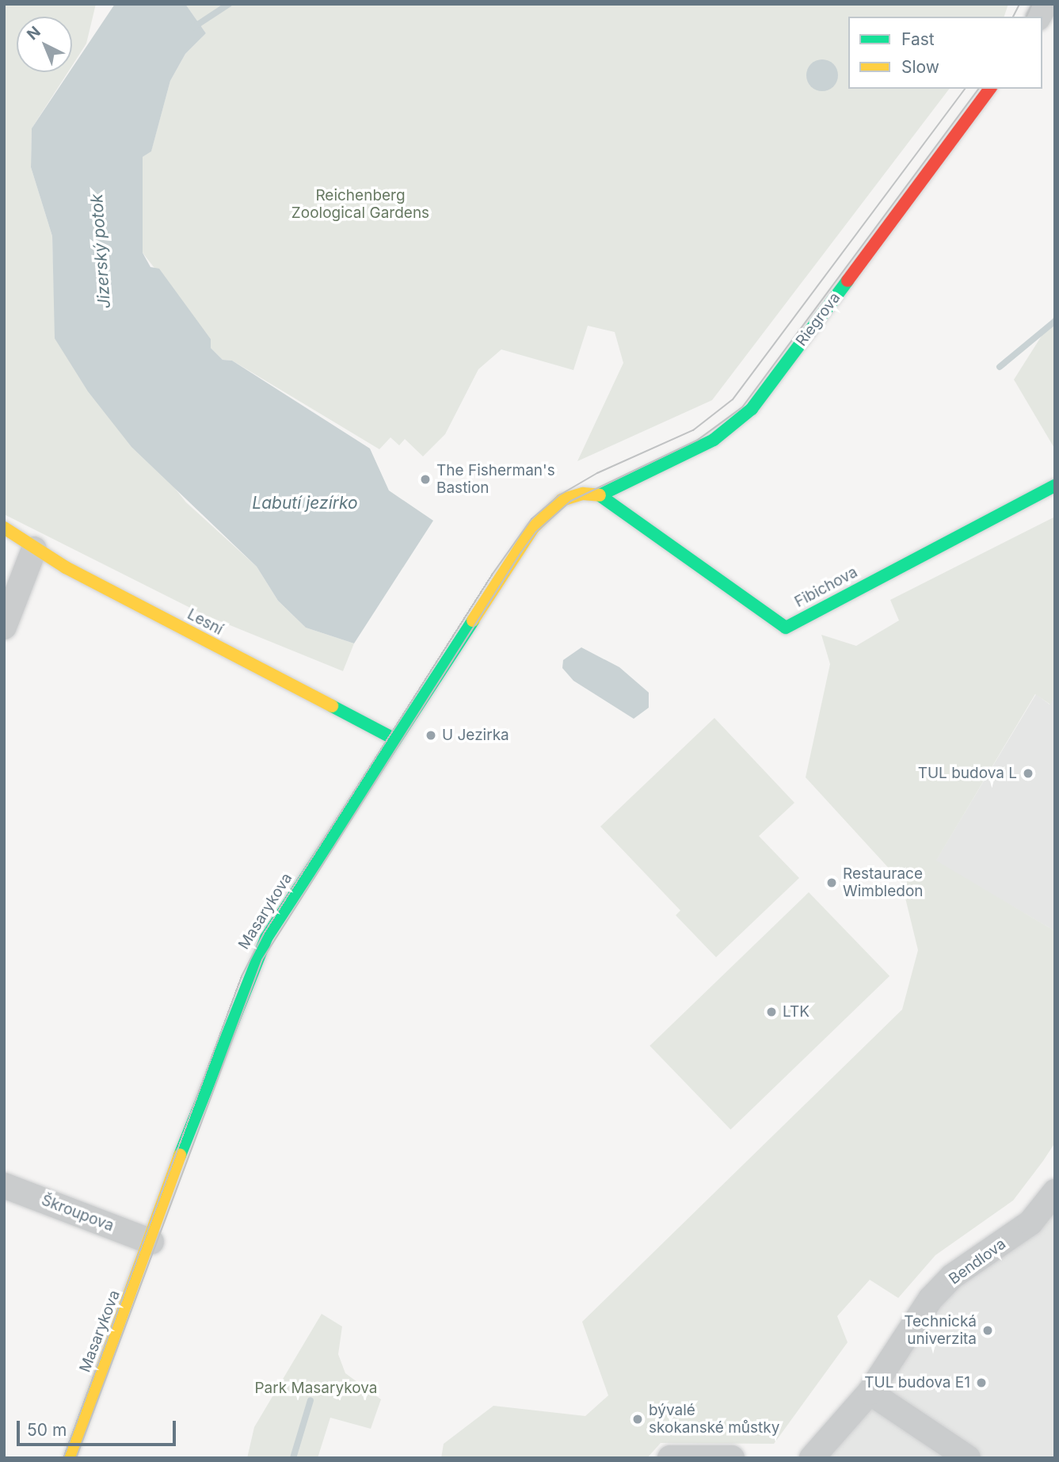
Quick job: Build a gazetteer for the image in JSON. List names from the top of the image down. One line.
{"streets":{"street":["Riegrova","Fibichova","Lesní","Masarykova","Škroupova","Bendlova"]},"crossings":[["Riegrova","Fibichova"],["Riegrova","Masarykova"],["Fibichova","Masarykova"],["Lesní","Masarykova"],["Masarykova","Škroupova"]],"water":["Jizerský potok","Labutí jezírko"],"parks":["Reichenberg Zoological Gardens","Park Masarykova"],"places":["The Fisherman's Bastion","U Jezirka","TUL budova L","Restaurace Wimbledon","LTK","Technická univerzita","TUL budova E1","bývalé skokanské můstky"],"legend":["Fast","Slow"],"scale_bar":"50 m","north":"top left"}
